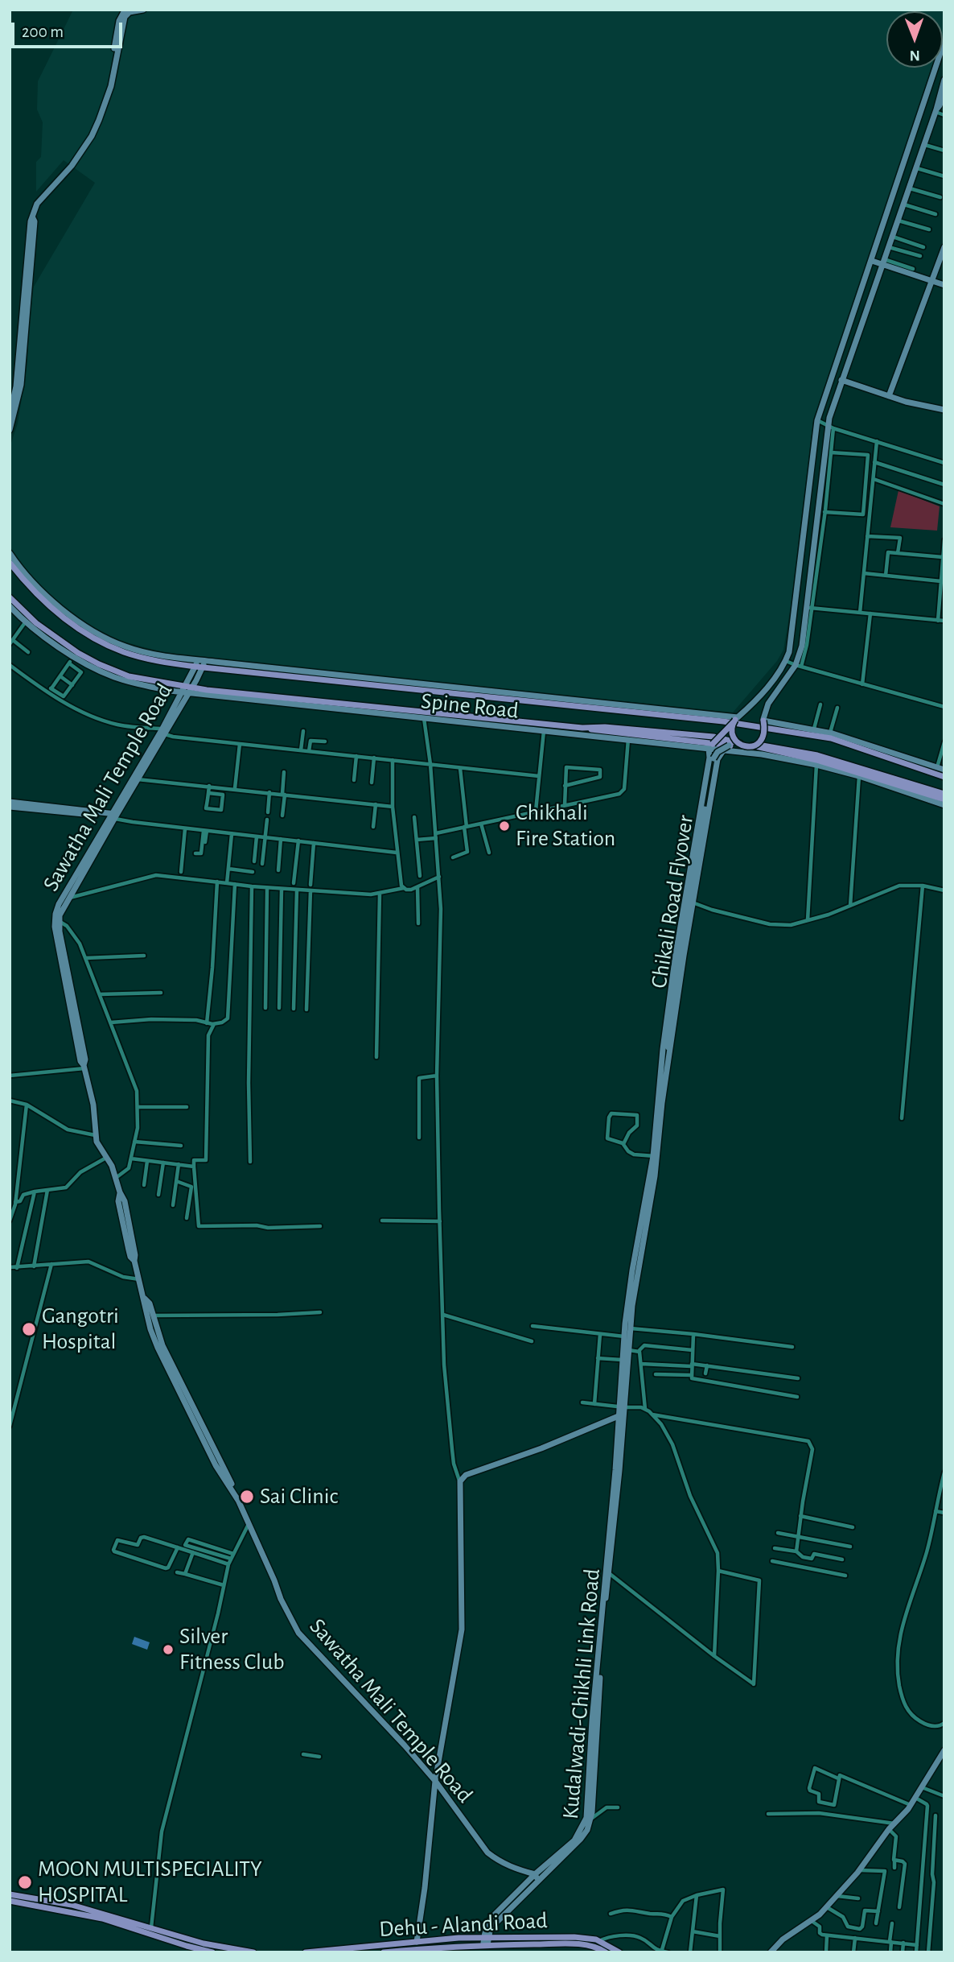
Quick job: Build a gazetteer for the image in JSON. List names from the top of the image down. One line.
{"streets":{"main road":["Spine Road","Dehu - Alandi Road"],"street":["Sawatha Mali Temple Road","Chikali Road Flyover","Kudalwadi-Chikhli Link Road"]},"crossings":[["Spine Road","Sawatha Mali Temple Road"],["Spine Road","Chikali Road Flyover"],["Sawatha Mali Temple Road","Kudalwadi-Chikhli Link Road"],["Kudalwadi-Chikhli Link Road","Dehu - Alandi Road"]],"places":["Chikhali Fire Station","Gangotri Hospital","Sai Clinic","Silver Fitness Club","MOON MULTISPECIALITY HOSPITAL"],"scale_bar":"200 m","north":"bottom"}
